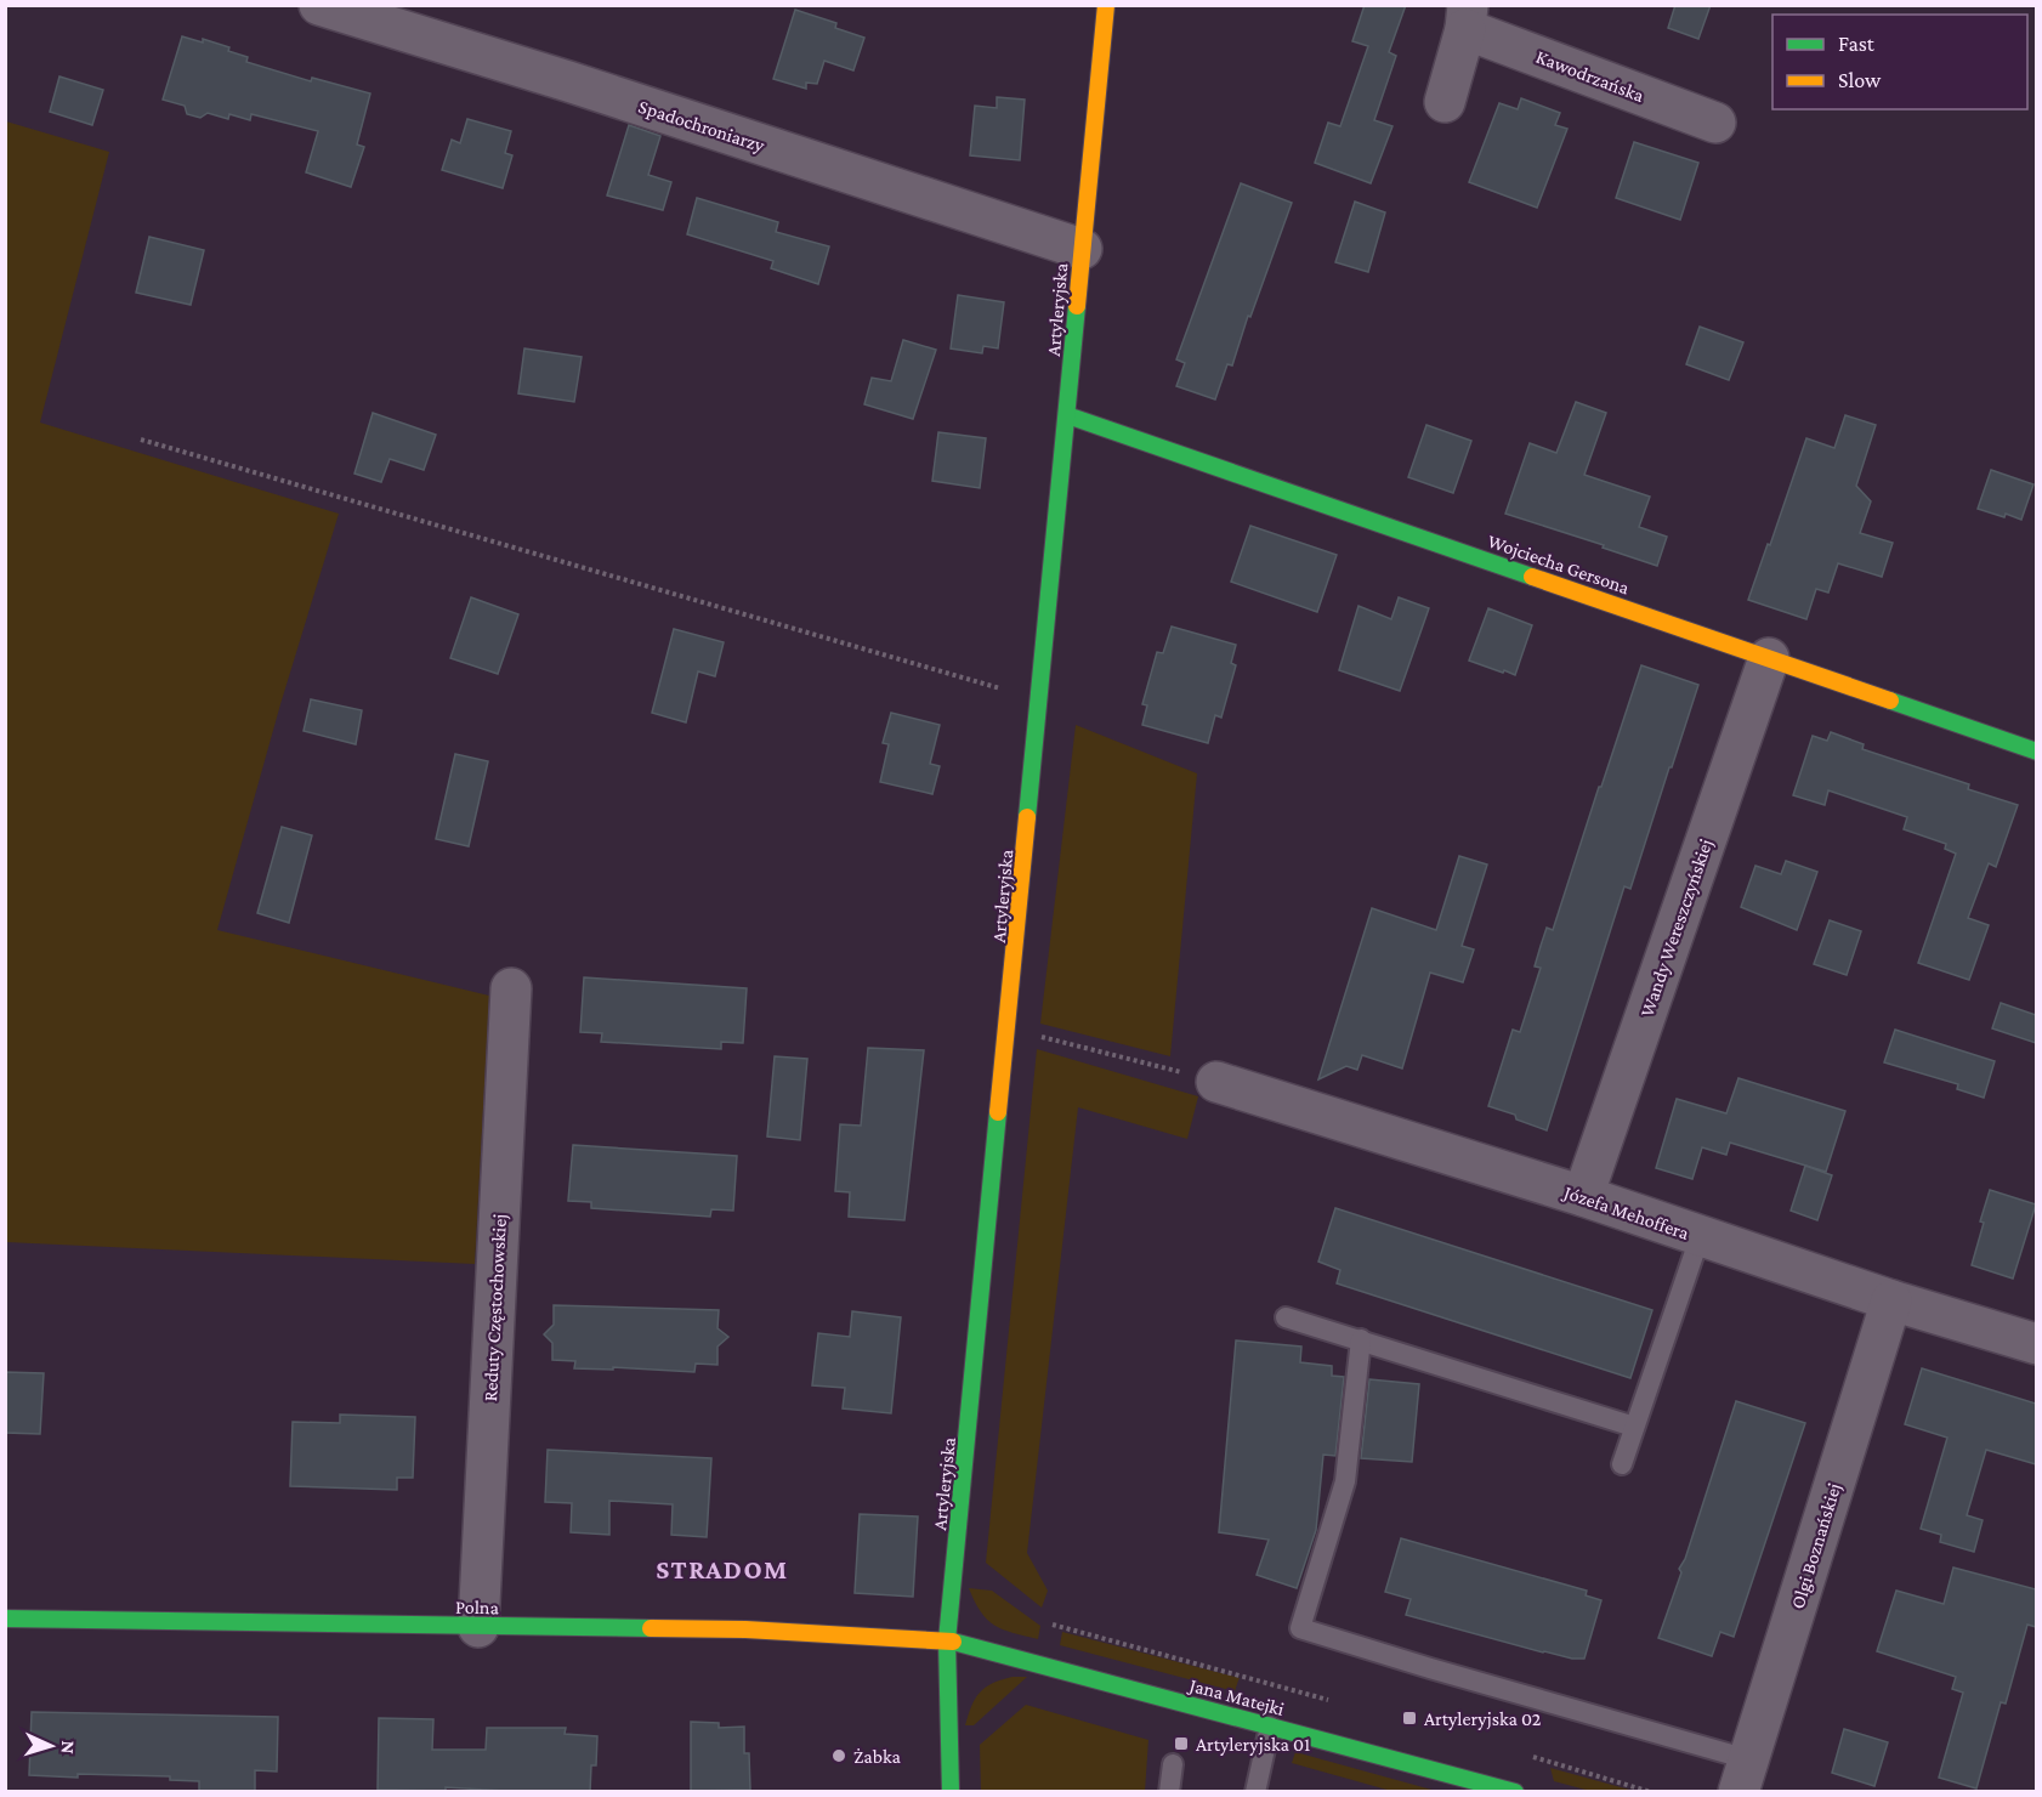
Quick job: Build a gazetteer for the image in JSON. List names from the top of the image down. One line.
{"streets":{"street":["Kawodrzańska","Spadochroniarzy","Artyleryjska","Wojciecha Gersona","Wandy Wereszczyńskiej","Józefa Mehoffera","Reduty Częstochowskiej","Olgi Boznańskiej","Polna","Jana Matejki"]},"crossings":[["Spadochroniarzy","Artyleryjska"],["Artyleryjska","Wojciecha Gersona"],["Artyleryjska","Polna"],["Artyleryjska","Jana Matejki"],["Wojciecha Gersona","Wandy Wereszczyńskiej"],["Wandy Wereszczyńskiej","Józefa Mehoffera"],["Józefa Mehoffera","Olgi Boznańskiej"],["Reduty Częstochowskiej","Polna"],["Polna","Jana Matejki"]],"districts":["STRADOM"],"places":{"transit":["Artyleryjska 02","Artyleryjska 01"],"other":["Żabka"]},"legend":["Fast","Slow"],"north":"right"}
